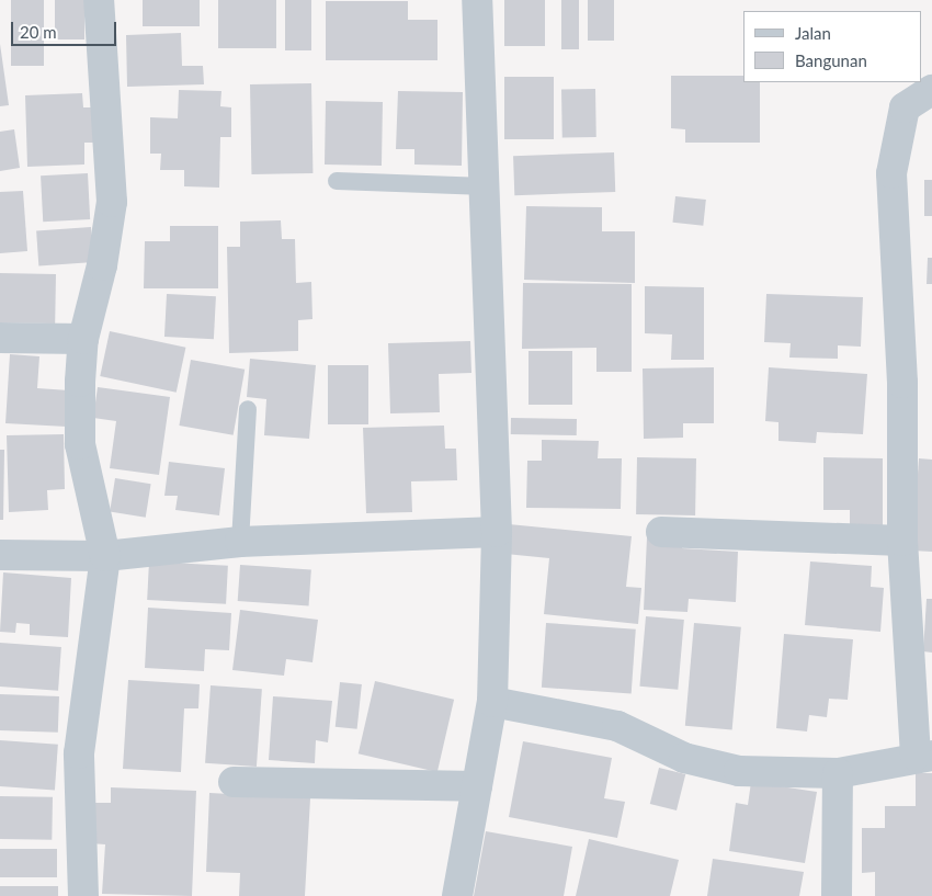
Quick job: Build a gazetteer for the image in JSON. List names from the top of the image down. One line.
{"legend":["Jalan","Bangunan"],"scale_bar":"20 m"}
